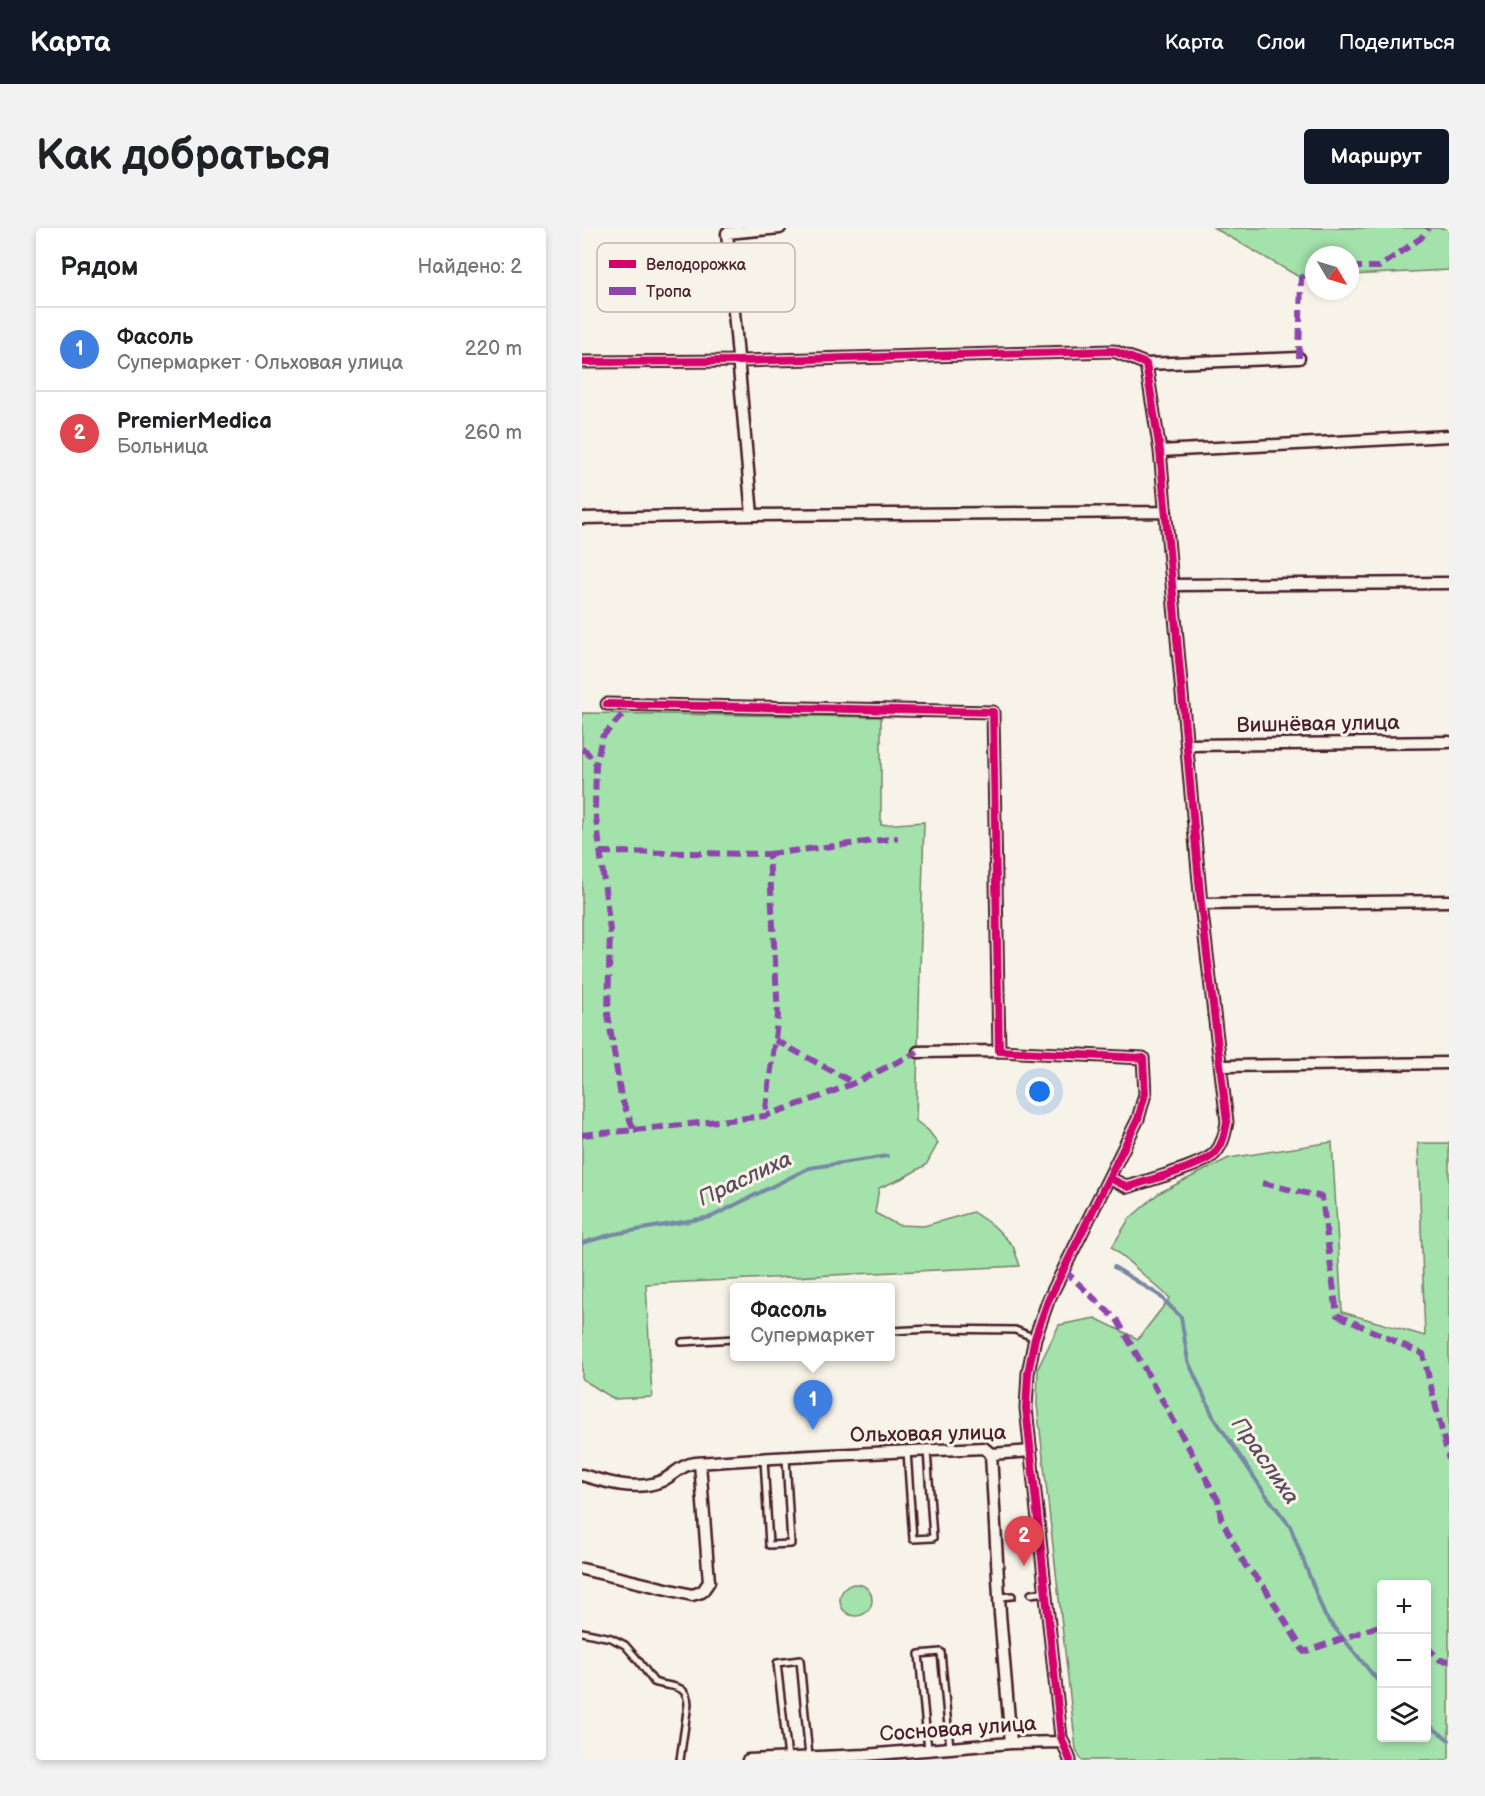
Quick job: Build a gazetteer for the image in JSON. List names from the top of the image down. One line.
{"streets":{"street":["Вишнёвая улица","Ольховая улица","Сосновая улица"]},"water":["Праслиха"],"legend":["Велодорожка","Тропа"],"north":"bottom right","page":{"header":"Карта","nav":["Карта","Слои","Поделиться"],"buttons":"Маршрут","title":"Как добраться","heading":["Рядом","Найдено: 2"],"list":[{"mark":"1","name":"Фасоль","note":"Супермаркет · Ольховая улица","value":"220 m"},{"mark":"2","name":"PremierMedica","note":"Больница","value":"260 m"}],"popup":["Фасоль","Супермаркет"],"pins":["1","2"],"map_buttons":["+","−"]}}
